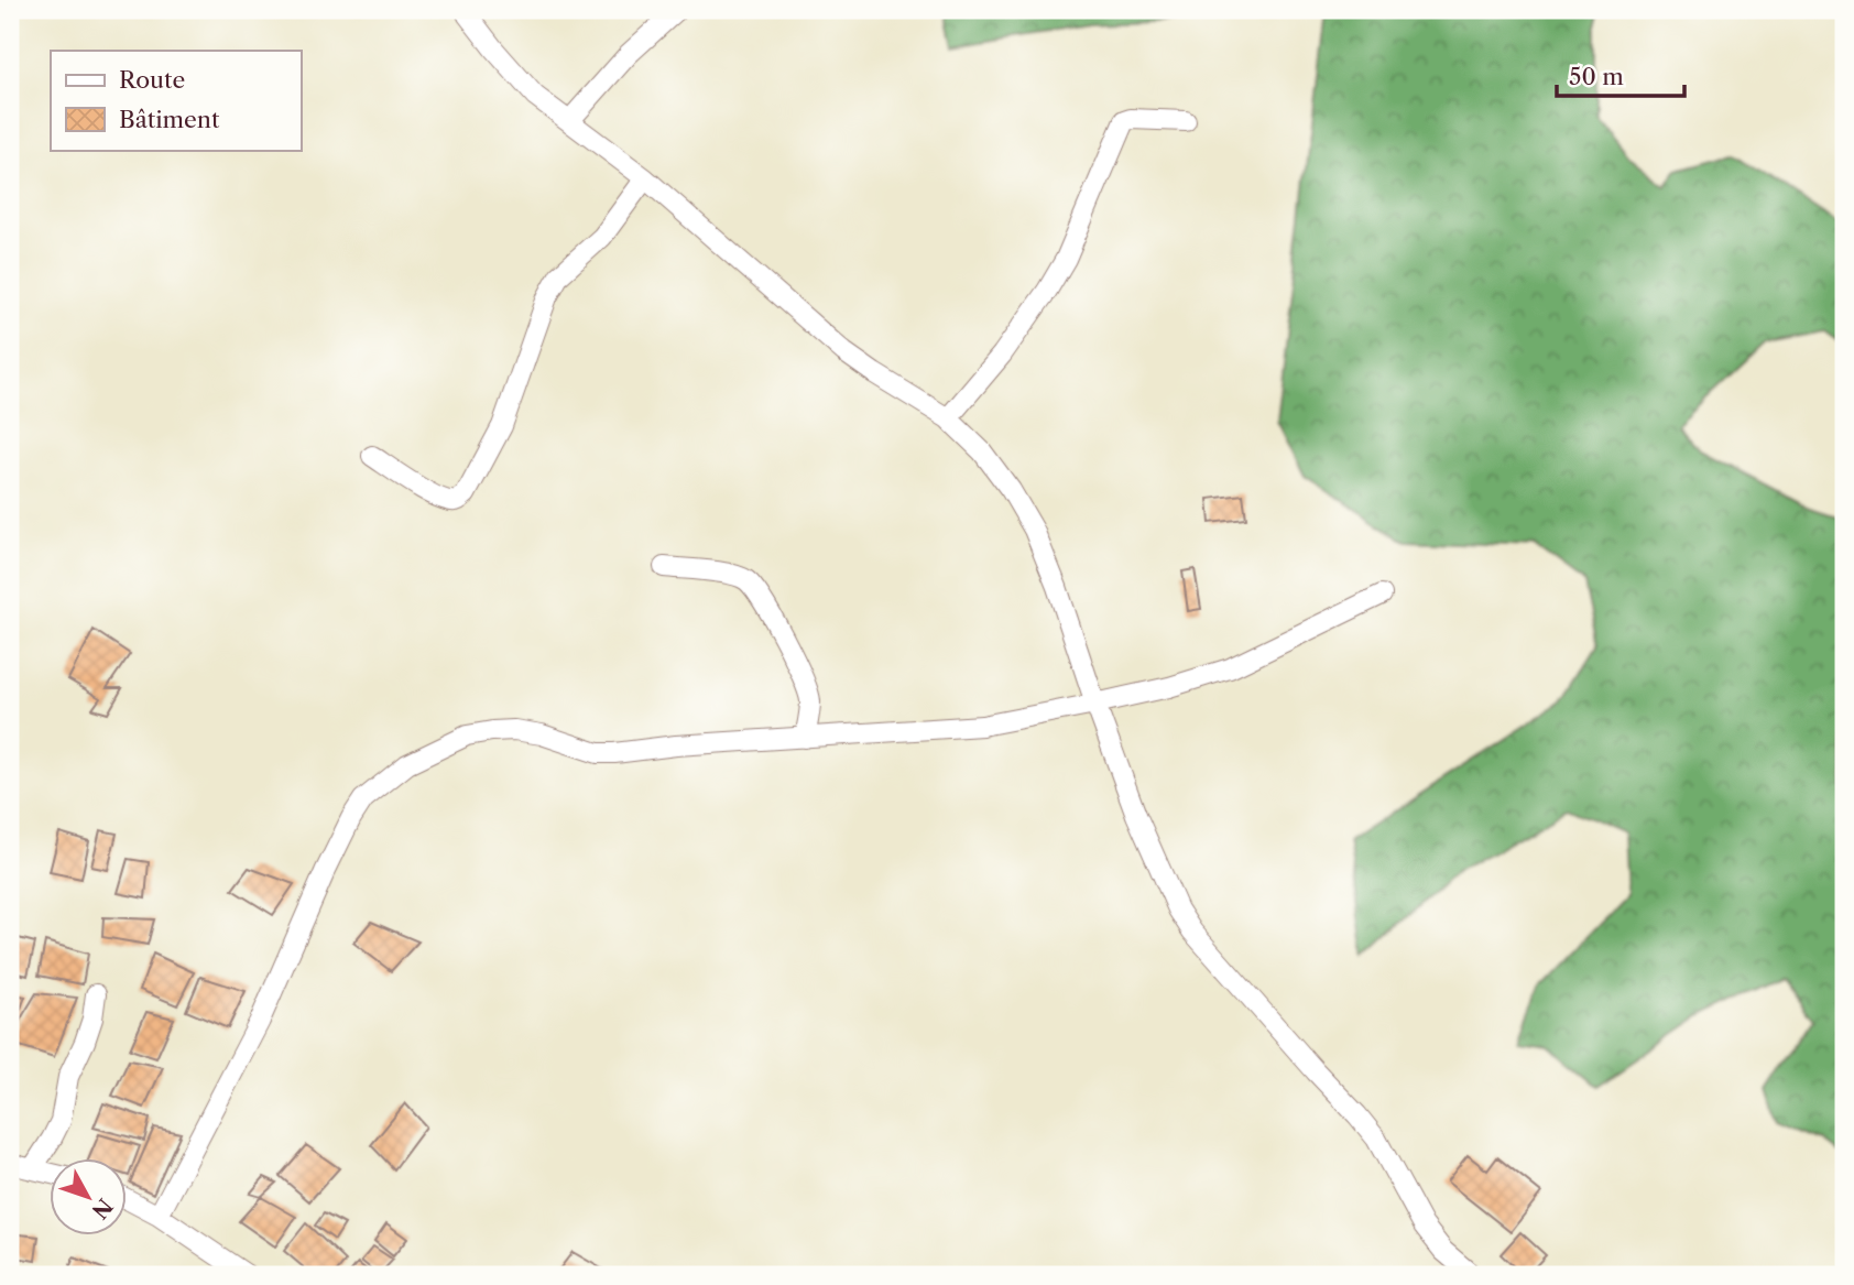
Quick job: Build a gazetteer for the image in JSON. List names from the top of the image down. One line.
{"legend":["Route","Bâtiment"],"scale_bar":"50 m","north":"bottom right"}
